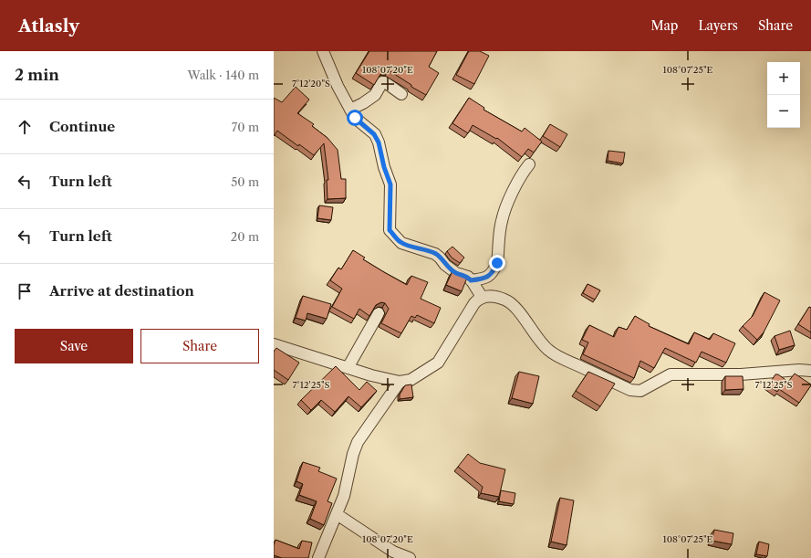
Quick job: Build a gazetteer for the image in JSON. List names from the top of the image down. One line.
{"page":{"header":"Atlasly","nav":["Map","Layers","Share"],"heading":["2 min","Walk · 140 m"],"map_buttons":["+","−"],"list":[["Continue","70 m"],["Turn left","50 m"],["Turn left","20 m"],"Arrive at destination"],"buttons":["Save","Share"]},"coordinates":["108°07'20\"E","108°07'25\"E","7°12'20\"S","7°12'25\"S"]}
